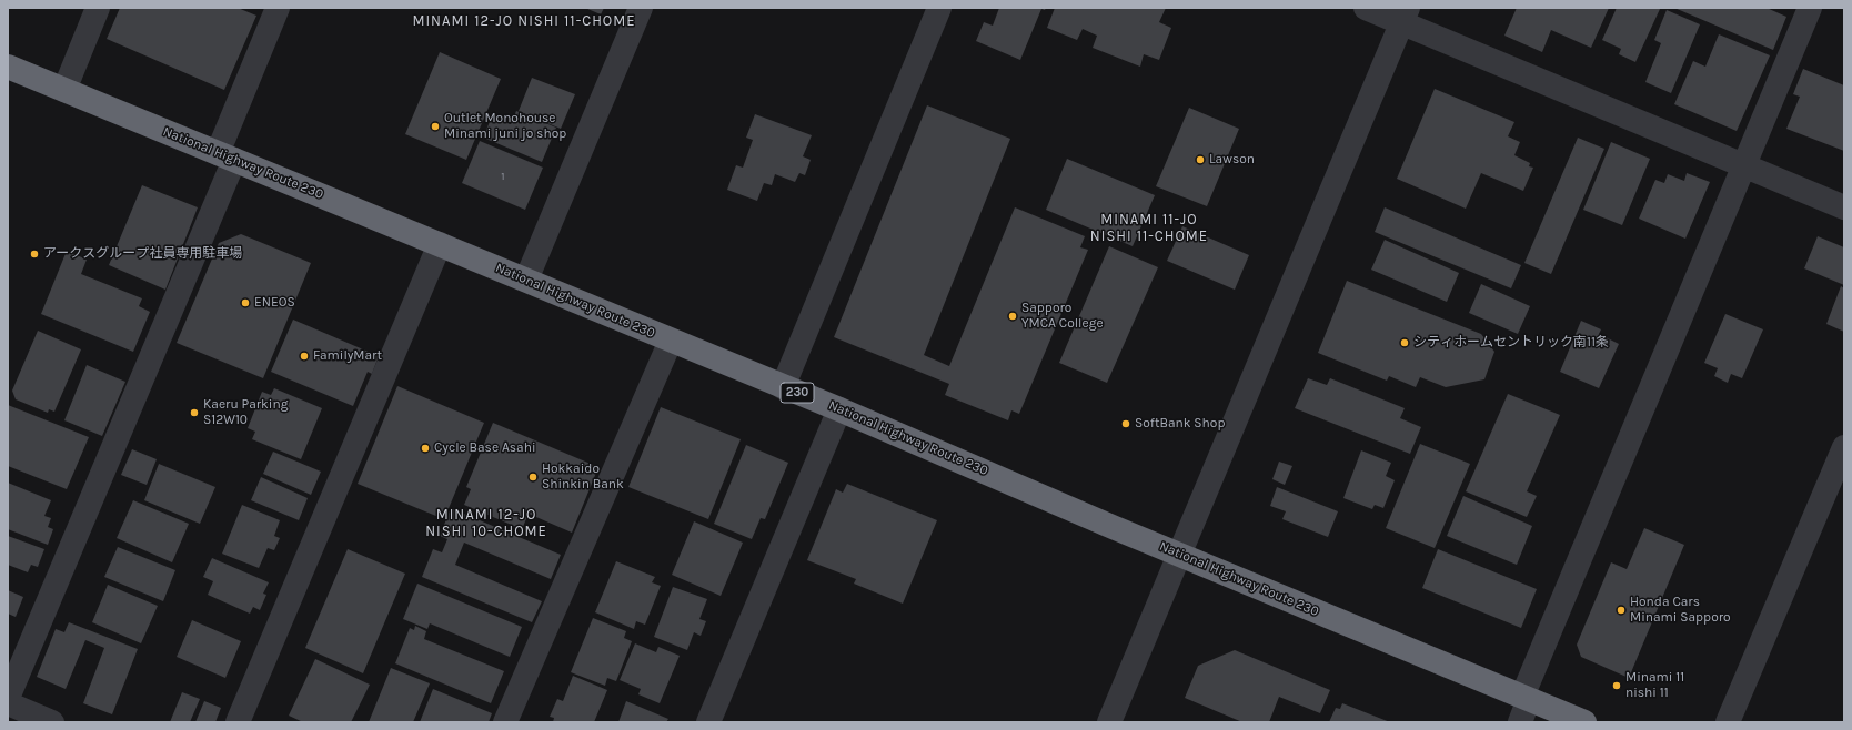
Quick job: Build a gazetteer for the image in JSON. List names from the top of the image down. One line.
{"streets":{"highway":["National Highway Route 230","230"]},"districts":["MINAMI 12-JO NISHI 11-CHOME","MINAMI 11-JO NISHI 11-CHOME","MINAMI 12-JO NISHI 10-CHOME"],"places":["Outlet Monohouse Minami juni jo shop","Lawson","アークスグループ社員専用駐車場","ENEOS","Sapporo YMCA College","シティホームセントリック南11条","FamilyMart","Kaeru Parking S12W10","SoftBank Shop","Cycle Base Asahi","Hokkaido Shinkin Bank","Honda Cars Minami Sapporo","Minami 11 nishi 11"],"house_numbers":["1"]}
